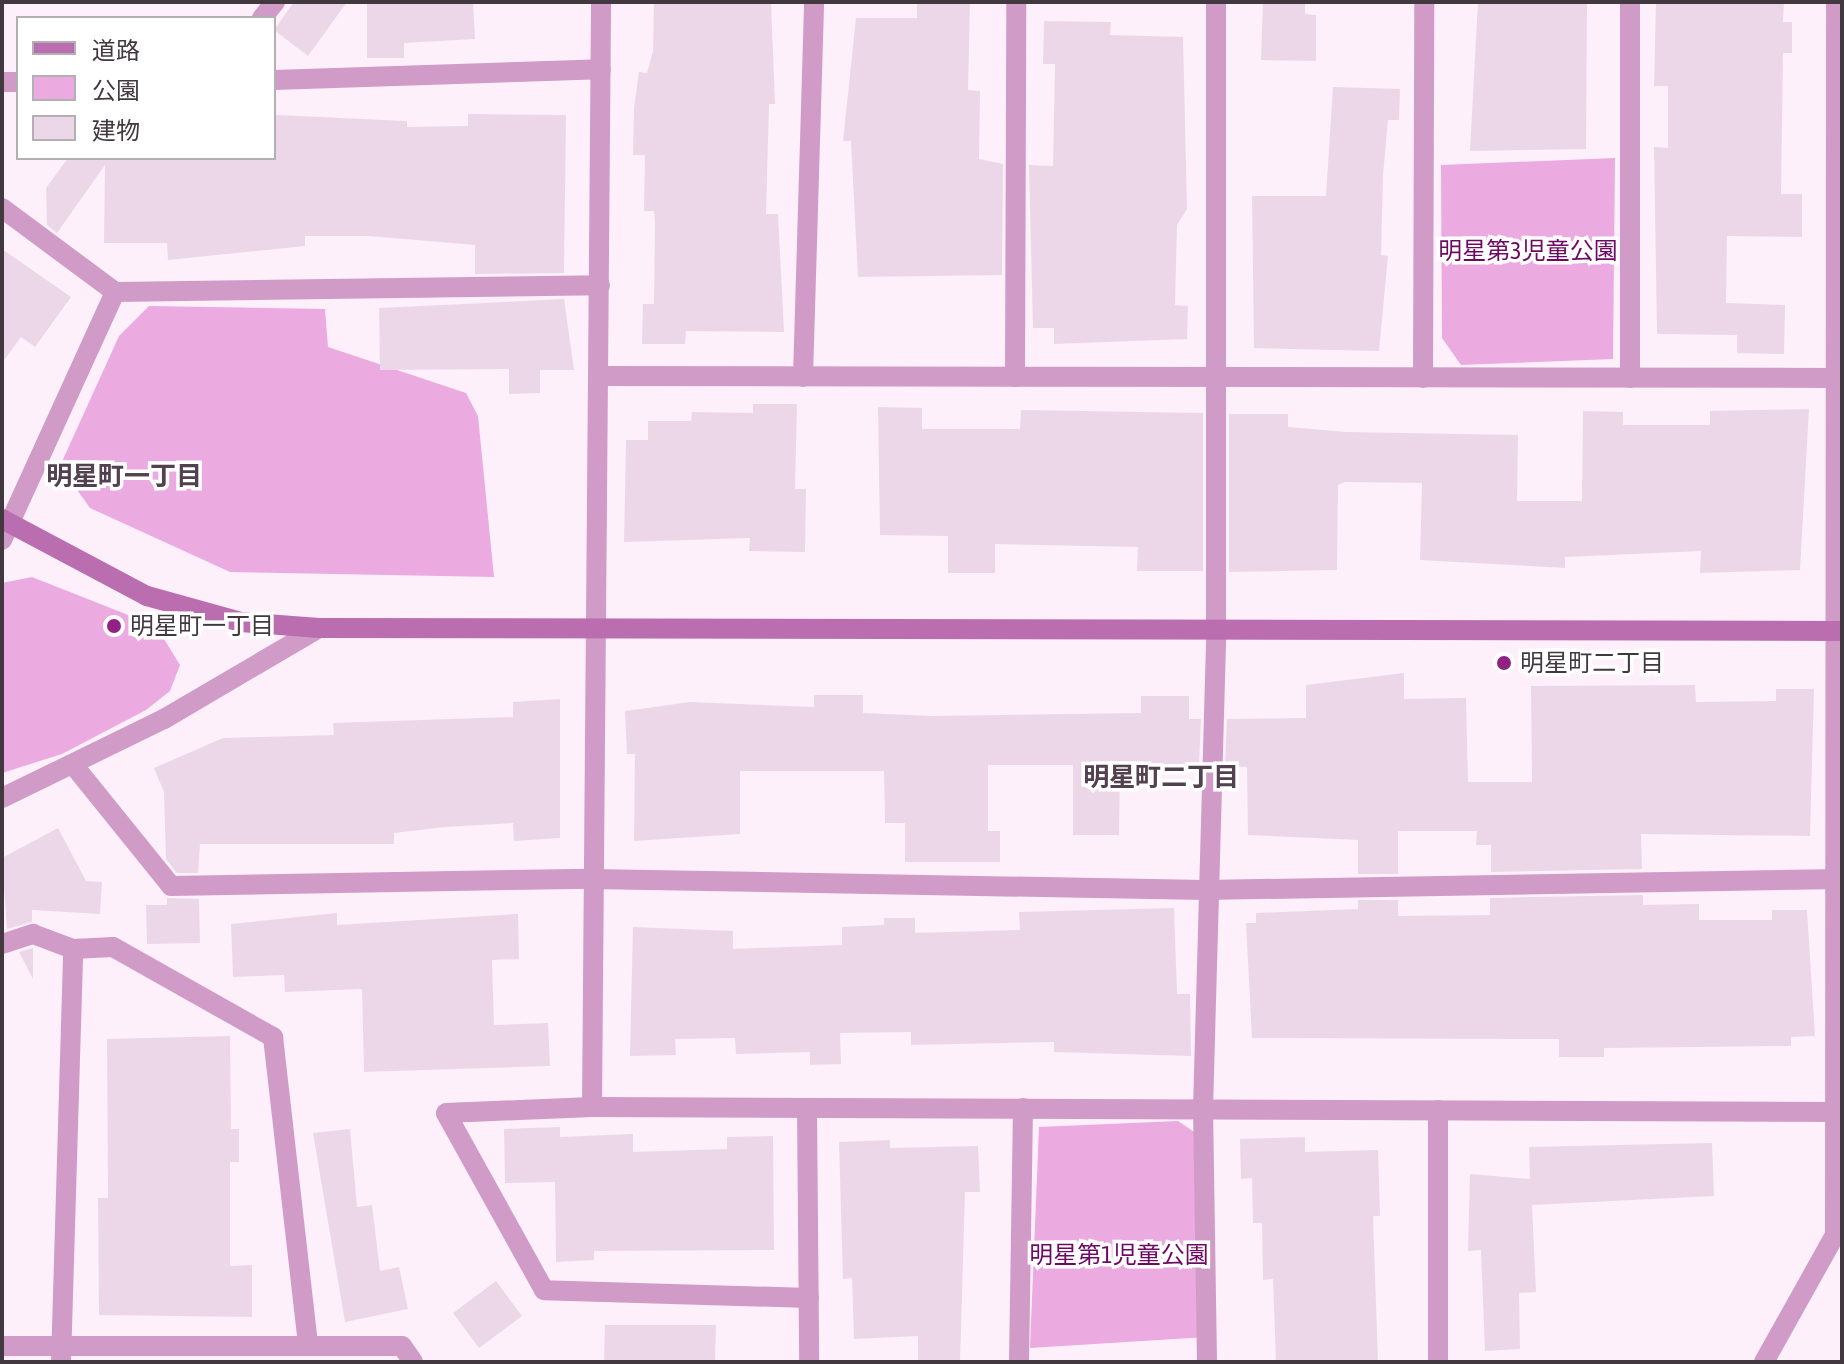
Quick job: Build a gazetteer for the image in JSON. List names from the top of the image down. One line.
{"districts":["明星町一丁目","明星町二丁目"],"parks":["明星第3児童公園","明星第1児童公園"],"places":["明星町一丁目","明星町二丁目"],"legend":["道路","公園","建物"]}
